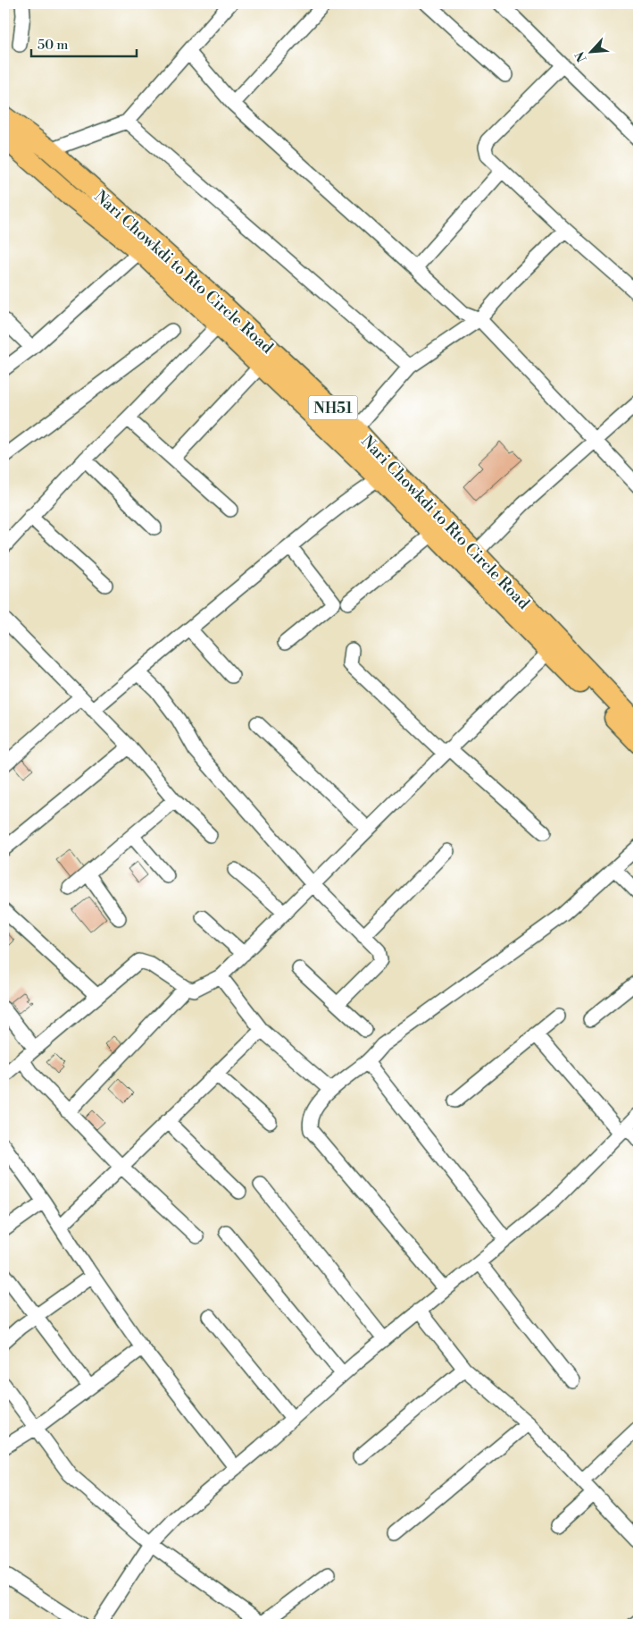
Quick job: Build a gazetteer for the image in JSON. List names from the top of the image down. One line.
{"streets":{"highway":["Nari Chowkdi to Rto Circle Road","NH51"]},"crossings":[["Nari Chowkdi to Rto Circle Road","NH51"]],"scale_bar":"50 m","north":"bottom left"}
